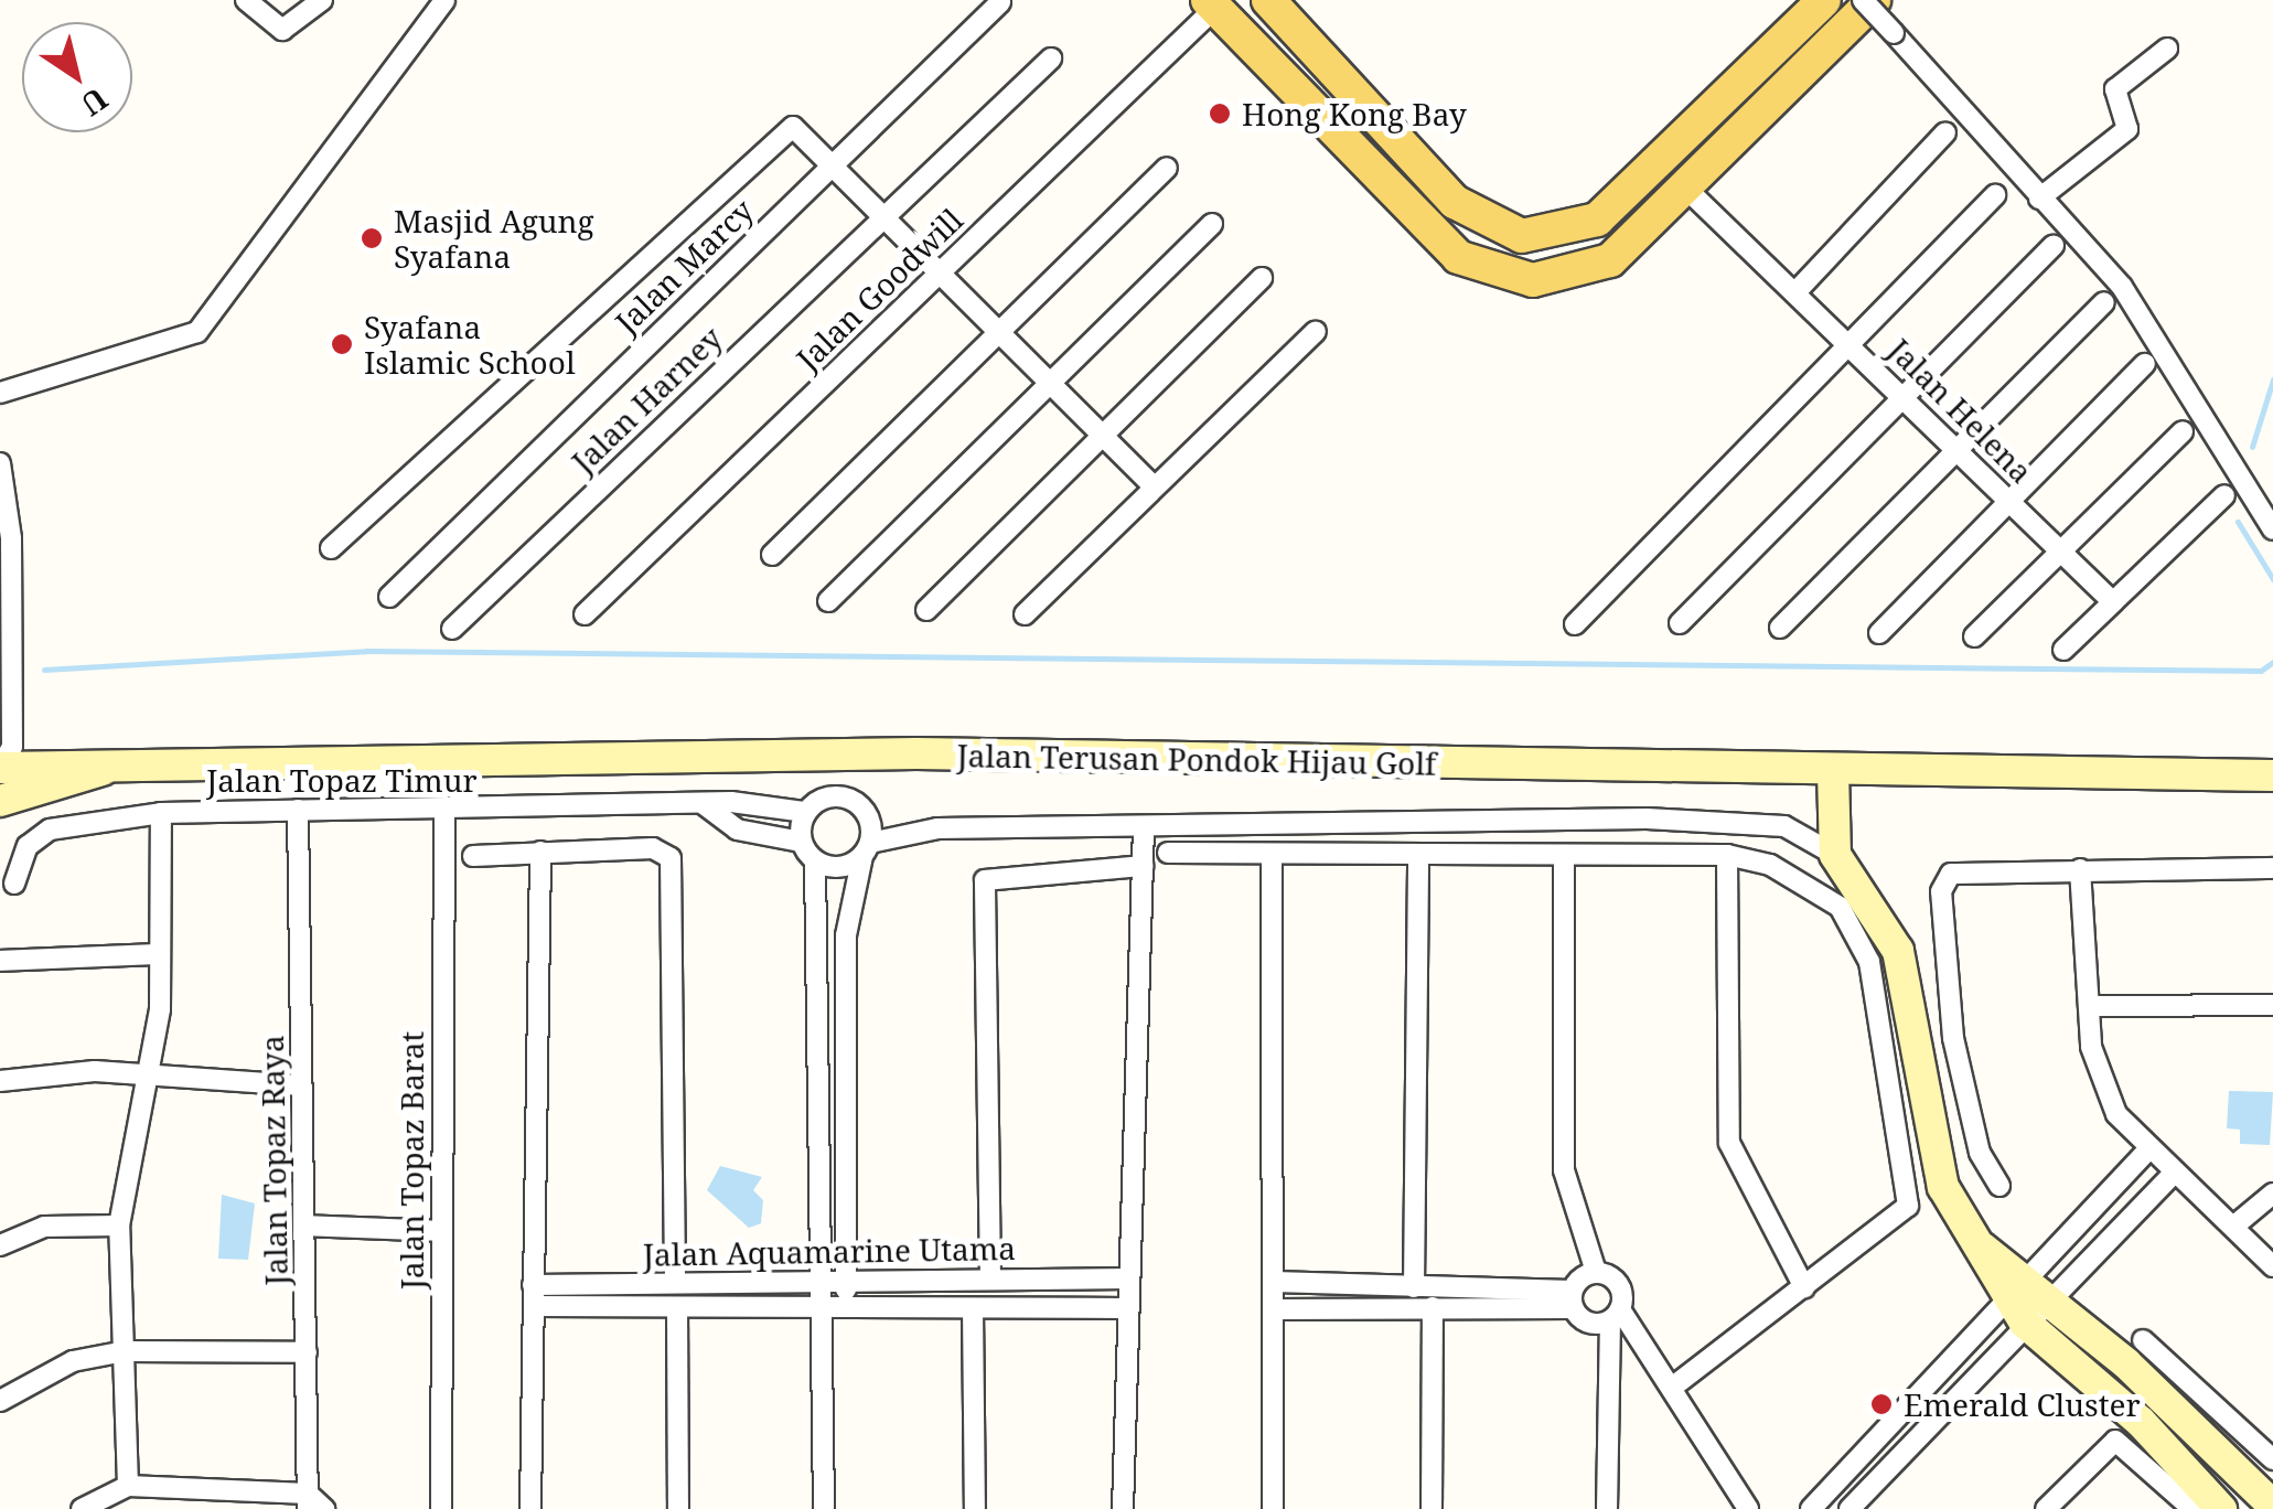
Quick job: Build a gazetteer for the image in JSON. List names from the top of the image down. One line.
{"streets":{"main road":["Jalan Terusan Pondok Hijau Golf"],"street":["Jalan Marcy","Jalan Goodwill","Jalan Harney","Jalan Helena","Jalan Topaz Timur","Jalan Topaz Raya","Jalan Topaz Barat","Jalan Aquamarine Utama"]},"crossings":[["Jalan Topaz Timur","Jalan Topaz Raya"],["Jalan Topaz Timur","Jalan Topaz Barat"]],"places":["Hong Kong Bay","Masjid Agung Syafana","Syafana Islamic School","Emerald Cluster"],"north":"bottom right"}
